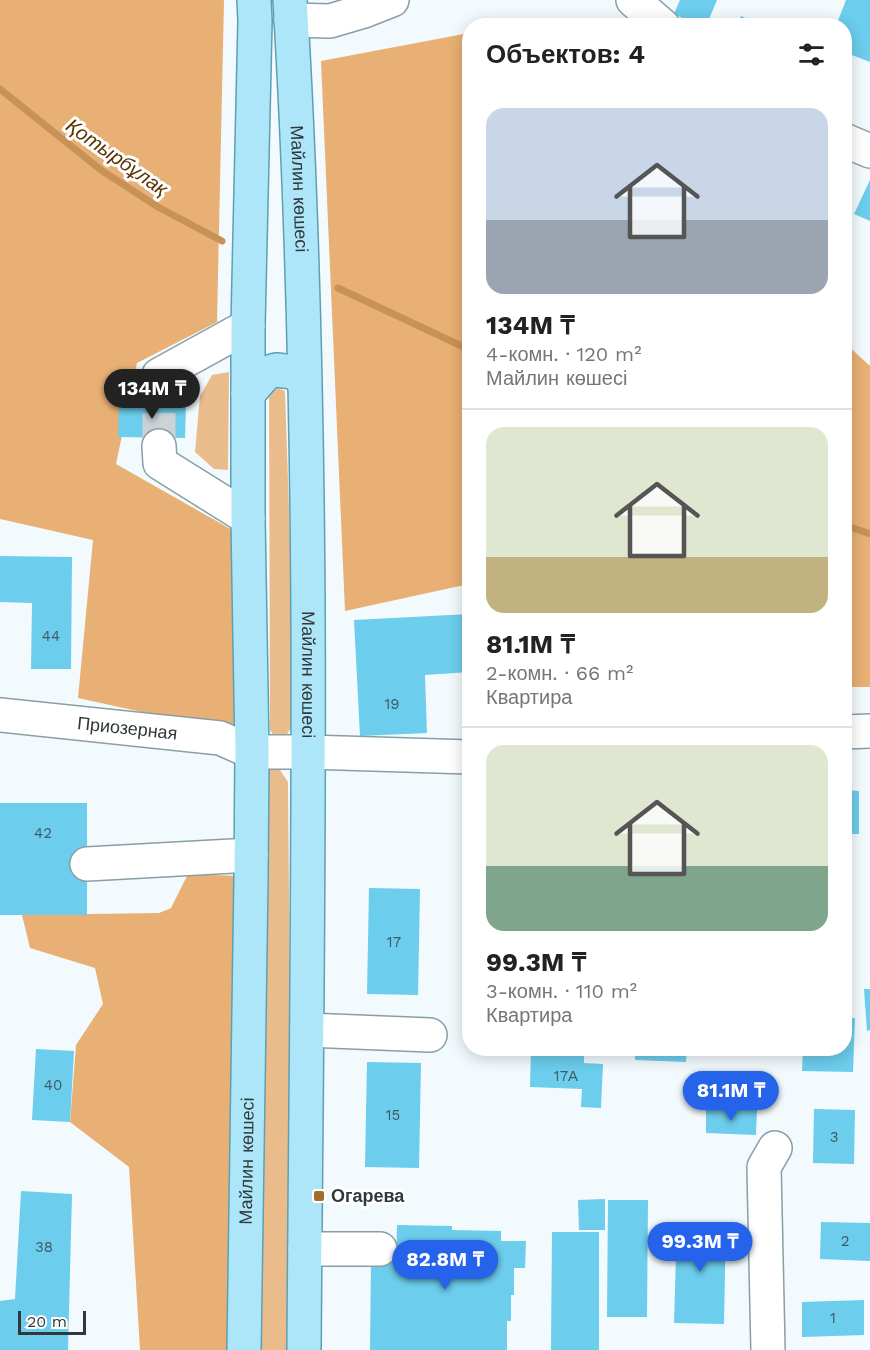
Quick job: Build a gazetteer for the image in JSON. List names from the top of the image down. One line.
{"streets":{"main road":["Майлин көшесі"],"street":["Приозерная"]},"crossings":[["Майлин көшесі","Приозерная"]],"water":["Қотырбұлақ"],"places":{"transit":["Огарева"]},"house_numbers":["44","19","42","17","17А","40","15","3","2","38","1"],"scale_bar":"20 m","page":{"heading":"Объектов: 4","list":[{"name":"134M ₸","note":"4-комн. · 120 m² · Майлин көшесі"},{"name":"81.1M ₸","note":"2-комн. · 66 m² · Квартира"},{"name":"99.3M ₸","note":"3-комн. · 110 m² · Квартира"}],"price":["134M ₸","81.1M ₸","99.3M ₸","82.8M ₸"],"scale":"20 m"}}
